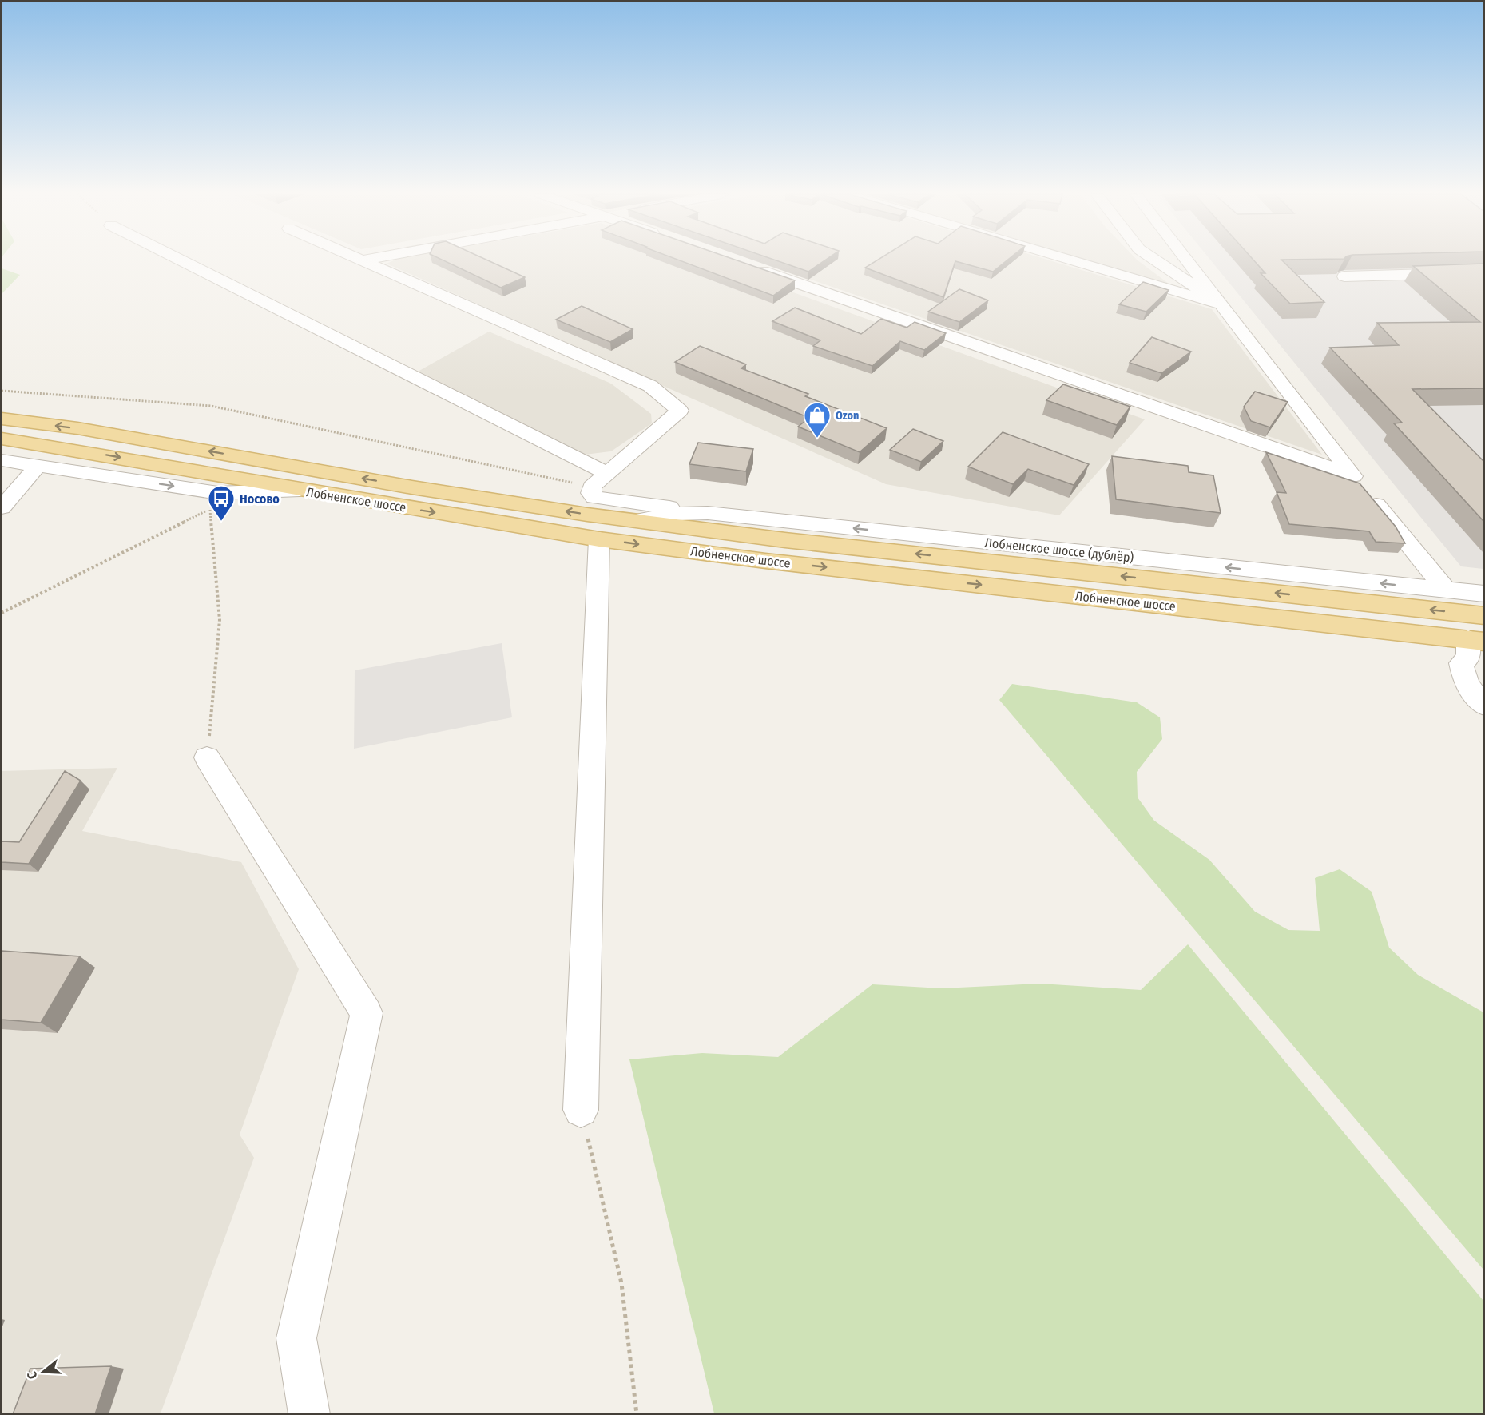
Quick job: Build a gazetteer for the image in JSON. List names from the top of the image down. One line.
{"streets":{"main road":["Лобненское шоссе"],"street":["Лобненское шоссе (дублёр)"]},"crossings":[["Лобненское шоссе","Лобненское шоссе (дублёр)"]],"places":{"shop":["Ozon"],"bus stop":["Носово"]},"north":"left"}
